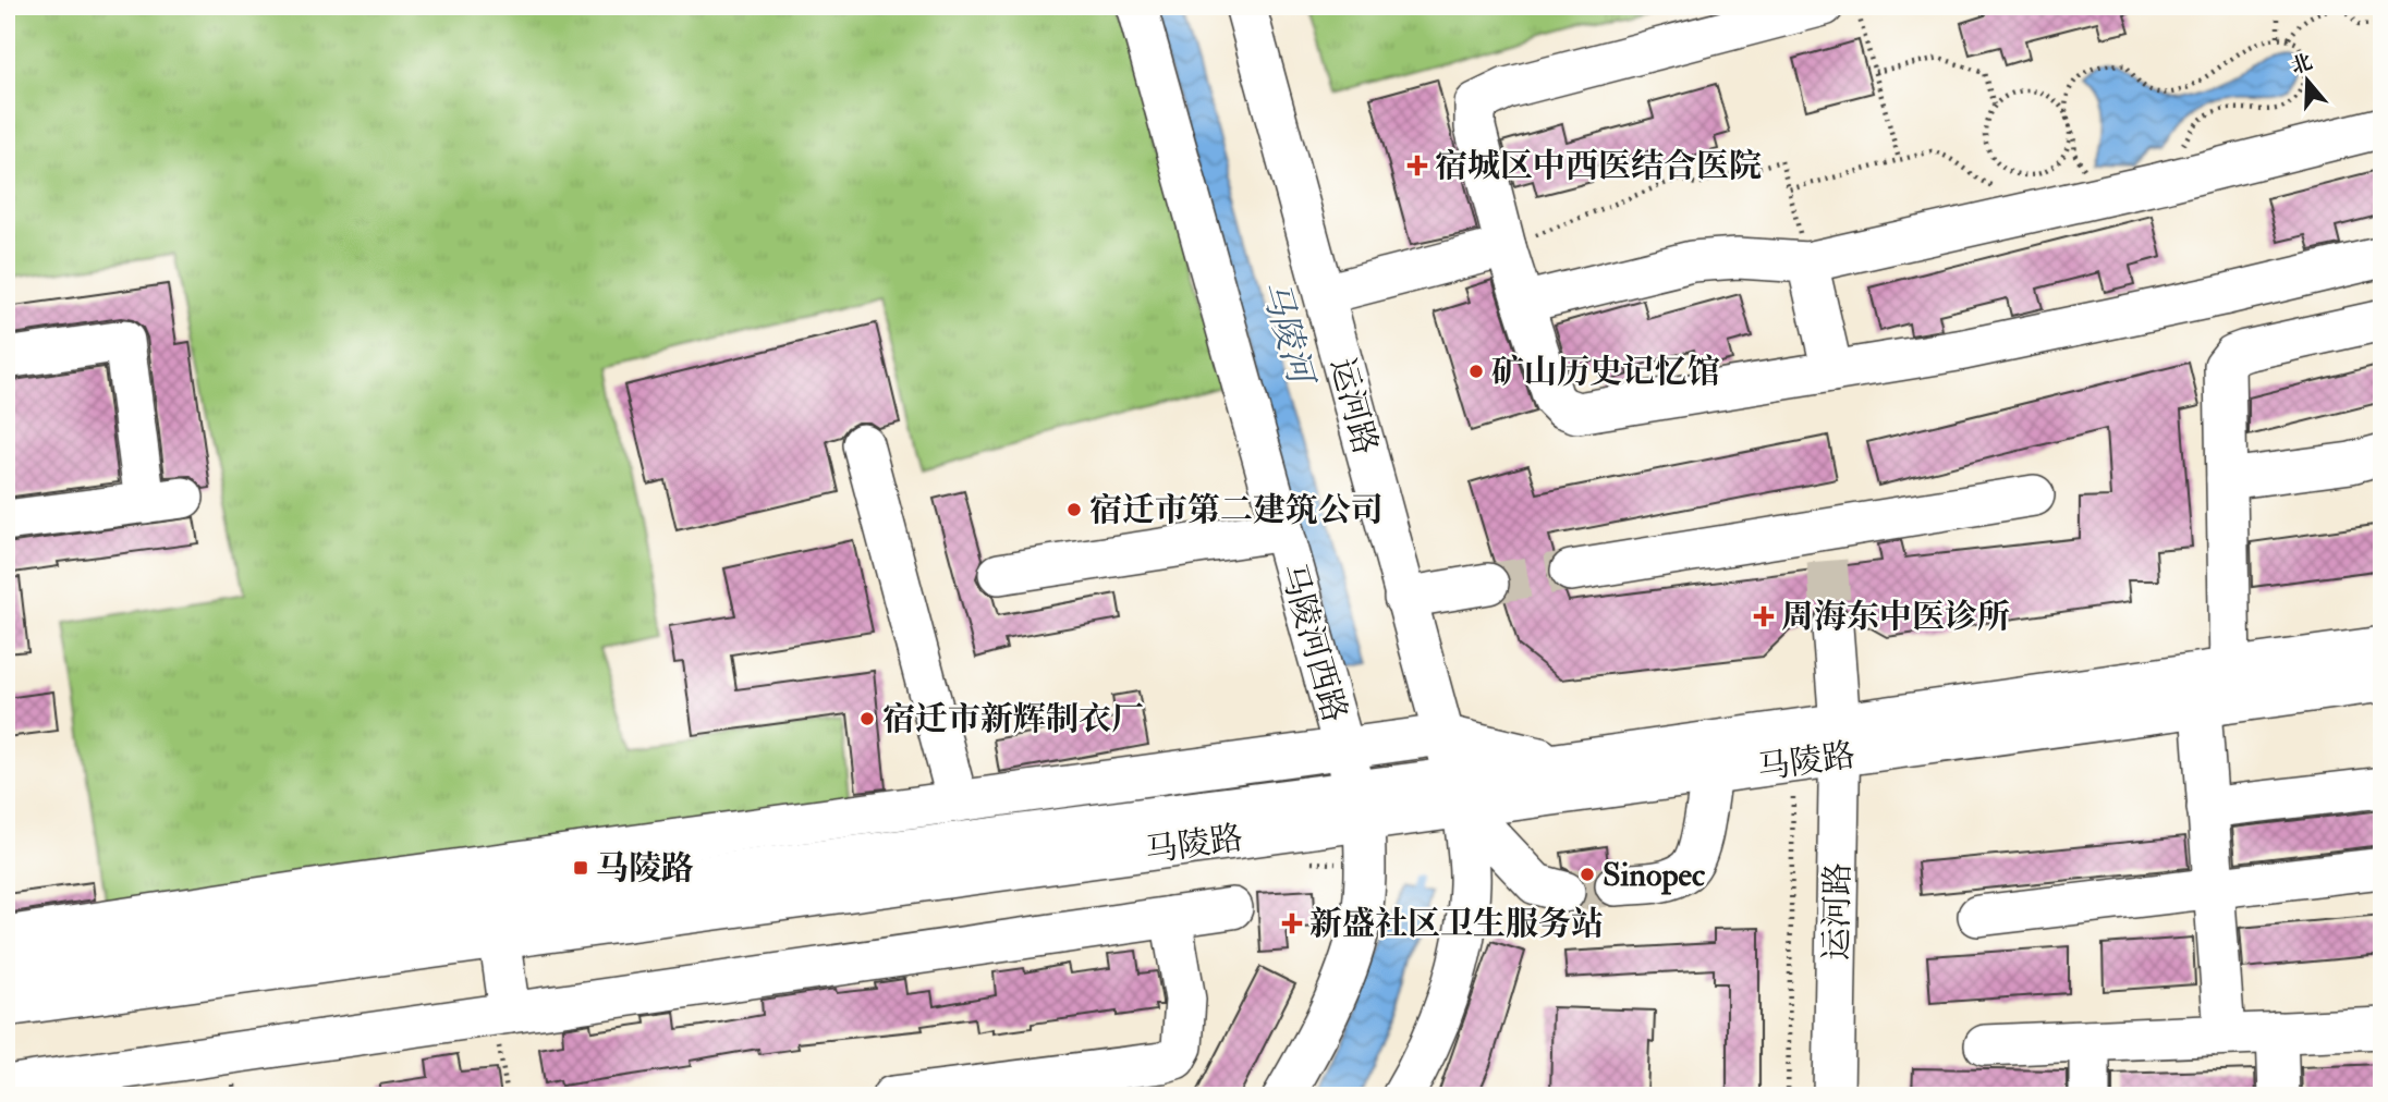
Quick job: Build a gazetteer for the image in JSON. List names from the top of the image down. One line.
{"streets":{"street":["运河路","马陵河西路","马陵路"]},"crossings":[["运河路","马陵路"],["马陵河西路","马陵路"]],"water":["马陵河"],"places":{"health":["宿城区中西医结合医院","周海东中医诊所","新盛社区卫生服务站"],"other":["矿山历史记忆馆","宿迁市第二建筑公司","宿迁市新辉制衣厂","Sinopec"],"transit":["马陵路"]},"north":"top"}
